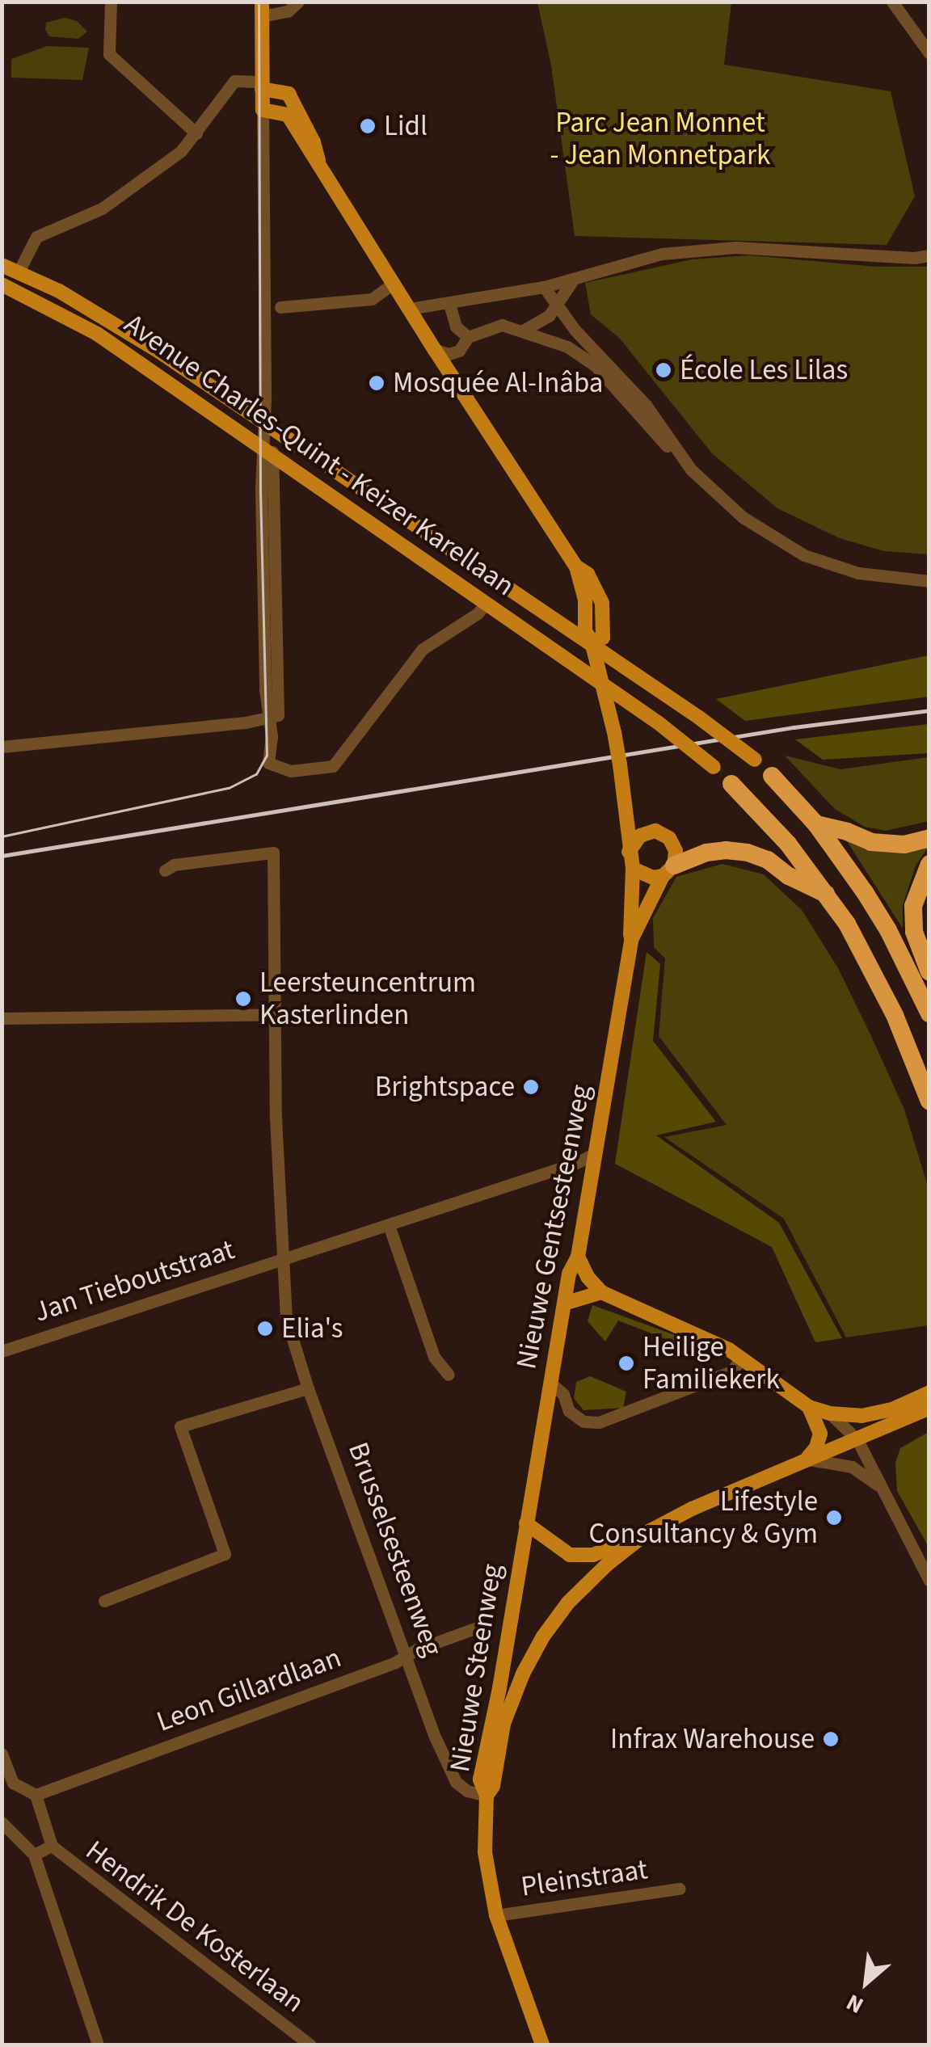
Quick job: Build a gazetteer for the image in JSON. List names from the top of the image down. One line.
{"streets":{"main road":["Avenue Charles-Quint - Keizer Karellaan","Nieuwe Gentsesteenweg","Nieuwe Steenweg"],"street":["Jan Tieboutstraat","Brusselsesteenweg","Leon Gillardlaan","Pleinstraat","Hendrik De Kosterlaan"]},"crossings":[["Nieuwe Gentsesteenweg","Jan Tieboutstraat"],["Nieuwe Gentsesteenweg","Nieuwe Steenweg"],["Jan Tieboutstraat","Brusselsesteenweg"],["Brusselsesteenweg","Nieuwe Steenweg"],["Brusselsesteenweg","Leon Gillardlaan"],["Leon Gillardlaan","Hendrik De Kosterlaan"]],"parks":["Parc Jean Monnet - Jean Monnetpark"],"places":["Lidl","École Les Lilas","Mosquée Al-Inâba","Leersteuncentrum Kasterlinden","Brightspace","Elia's","Heilige Familiekerk","Lifestyle Consultancy & Gym","Infrax Warehouse"],"north":"bottom left"}
